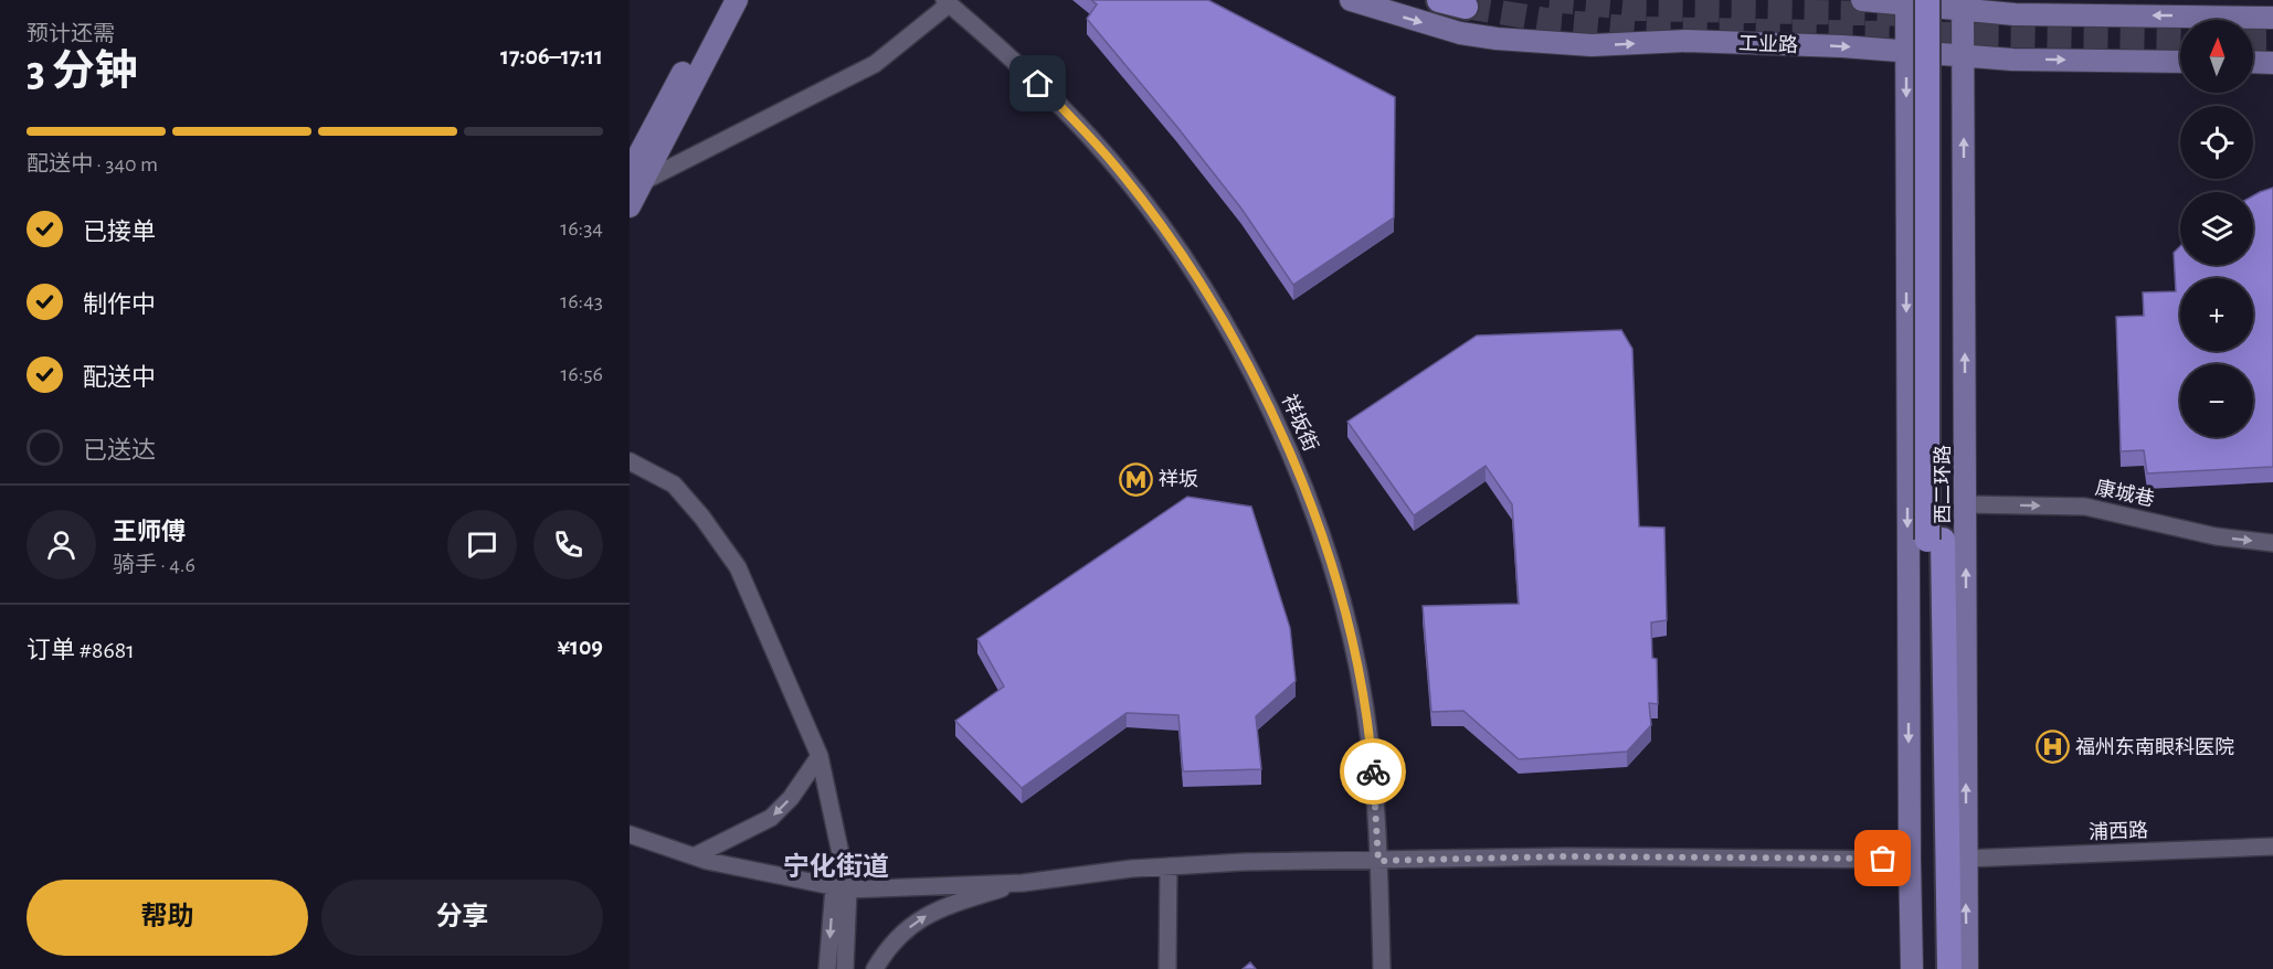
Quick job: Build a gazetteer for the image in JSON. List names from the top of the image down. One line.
{"streets":{"highway":["西二环路"],"main road":["工业路"],"street":["祥坂街","康城巷","浦西路"]},"one_way":["康城巷"],"districts":["宁化街道"],"places":{"metro station":["祥坂"],"hospital":["福州东南眼科医院"]},"north":"top","page":{"heading":["3 分钟","预计还需","17:06–17:11"],"panel":["王师傅","骑手 · 4.6","订单 #8681","¥109"],"map_buttons":["+","−"],"bar":"配送中 · 340 m","list":[["已接单","16:34"],["制作中","16:43"],["配送中","16:56"],"已送达"],"buttons":["帮助","分享"]}}
